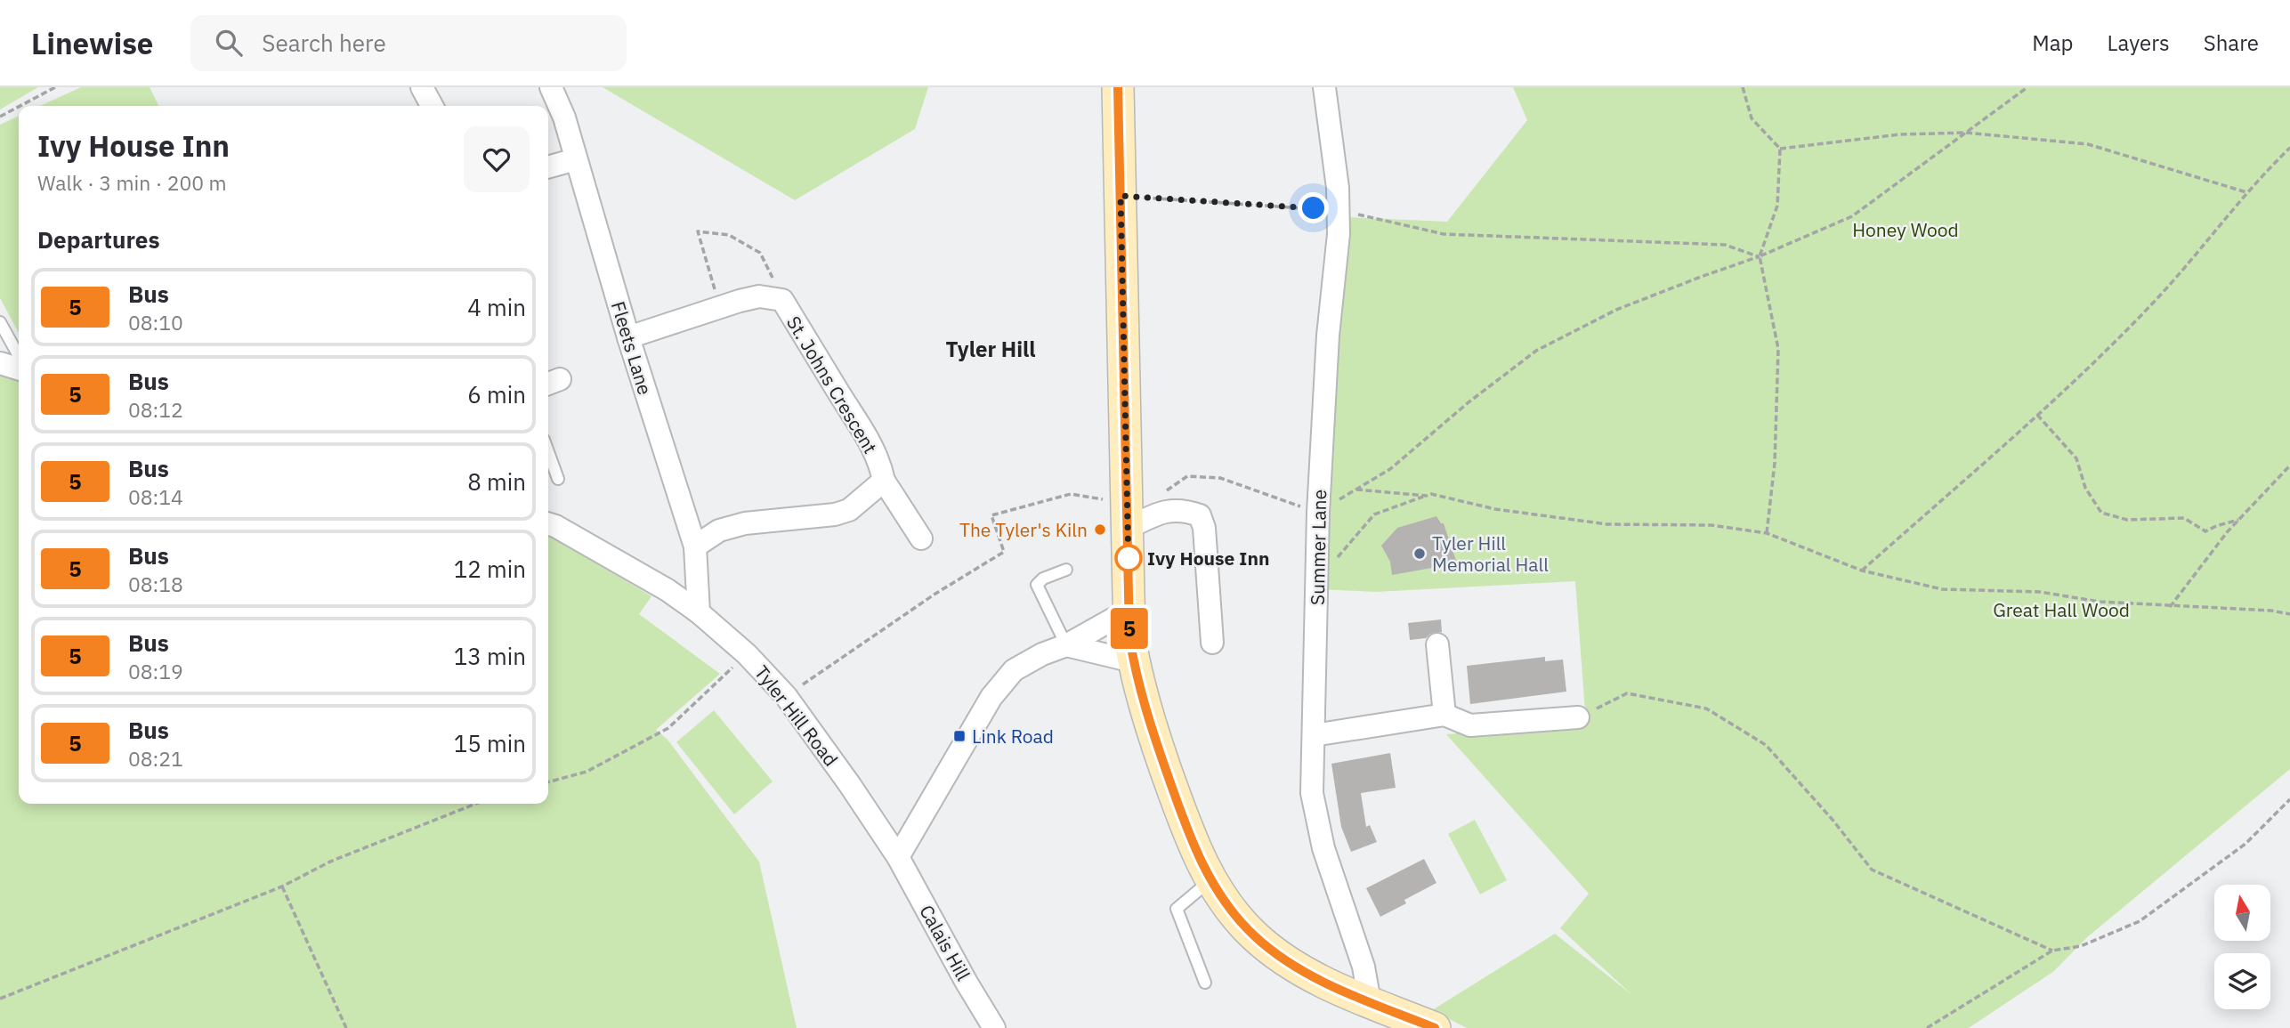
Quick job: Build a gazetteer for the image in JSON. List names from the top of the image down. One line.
{"streets":{"street":["Fleets Lane","St. Johns Crescent","Summer Lane","Tyler Hill Road","Calais Hill"]},"crossings":[["Fleets Lane","St. Johns Crescent"],["Fleets Lane","Tyler Hill Road"],["Tyler Hill Road","Calais Hill"]],"districts":["Tyler Hill"],"parks":["Honey Wood","Great Hall Wood"],"places":{"other":["The Tyler's Kiln","Tyler Hill Memorial Hall","Ivy House Inn"],"transit":["Link Road"]},"lines":["bus line 5"],"north":"top","page":{"header":"Linewise","search":"Search here","nav":["Map","Layers","Share"],"on_map":"5","heading":[["Ivy House Inn","Walk · 3 min · 200 m"],"Departures"],"list":[{"mark":"5","name":"Bus","note":"08:10","value":"4 min"},{"mark":"5","name":"Bus","note":"08:12","value":"6 min"},{"mark":"5","name":"Bus","note":"08:14","value":"8 min"},{"mark":"5","name":"Bus","note":"08:18","value":"12 min"},{"mark":"5","name":"Bus","note":"08:19","value":"13 min"},{"mark":"5","name":"Bus","note":"08:21","value":"15 min"}]}}
